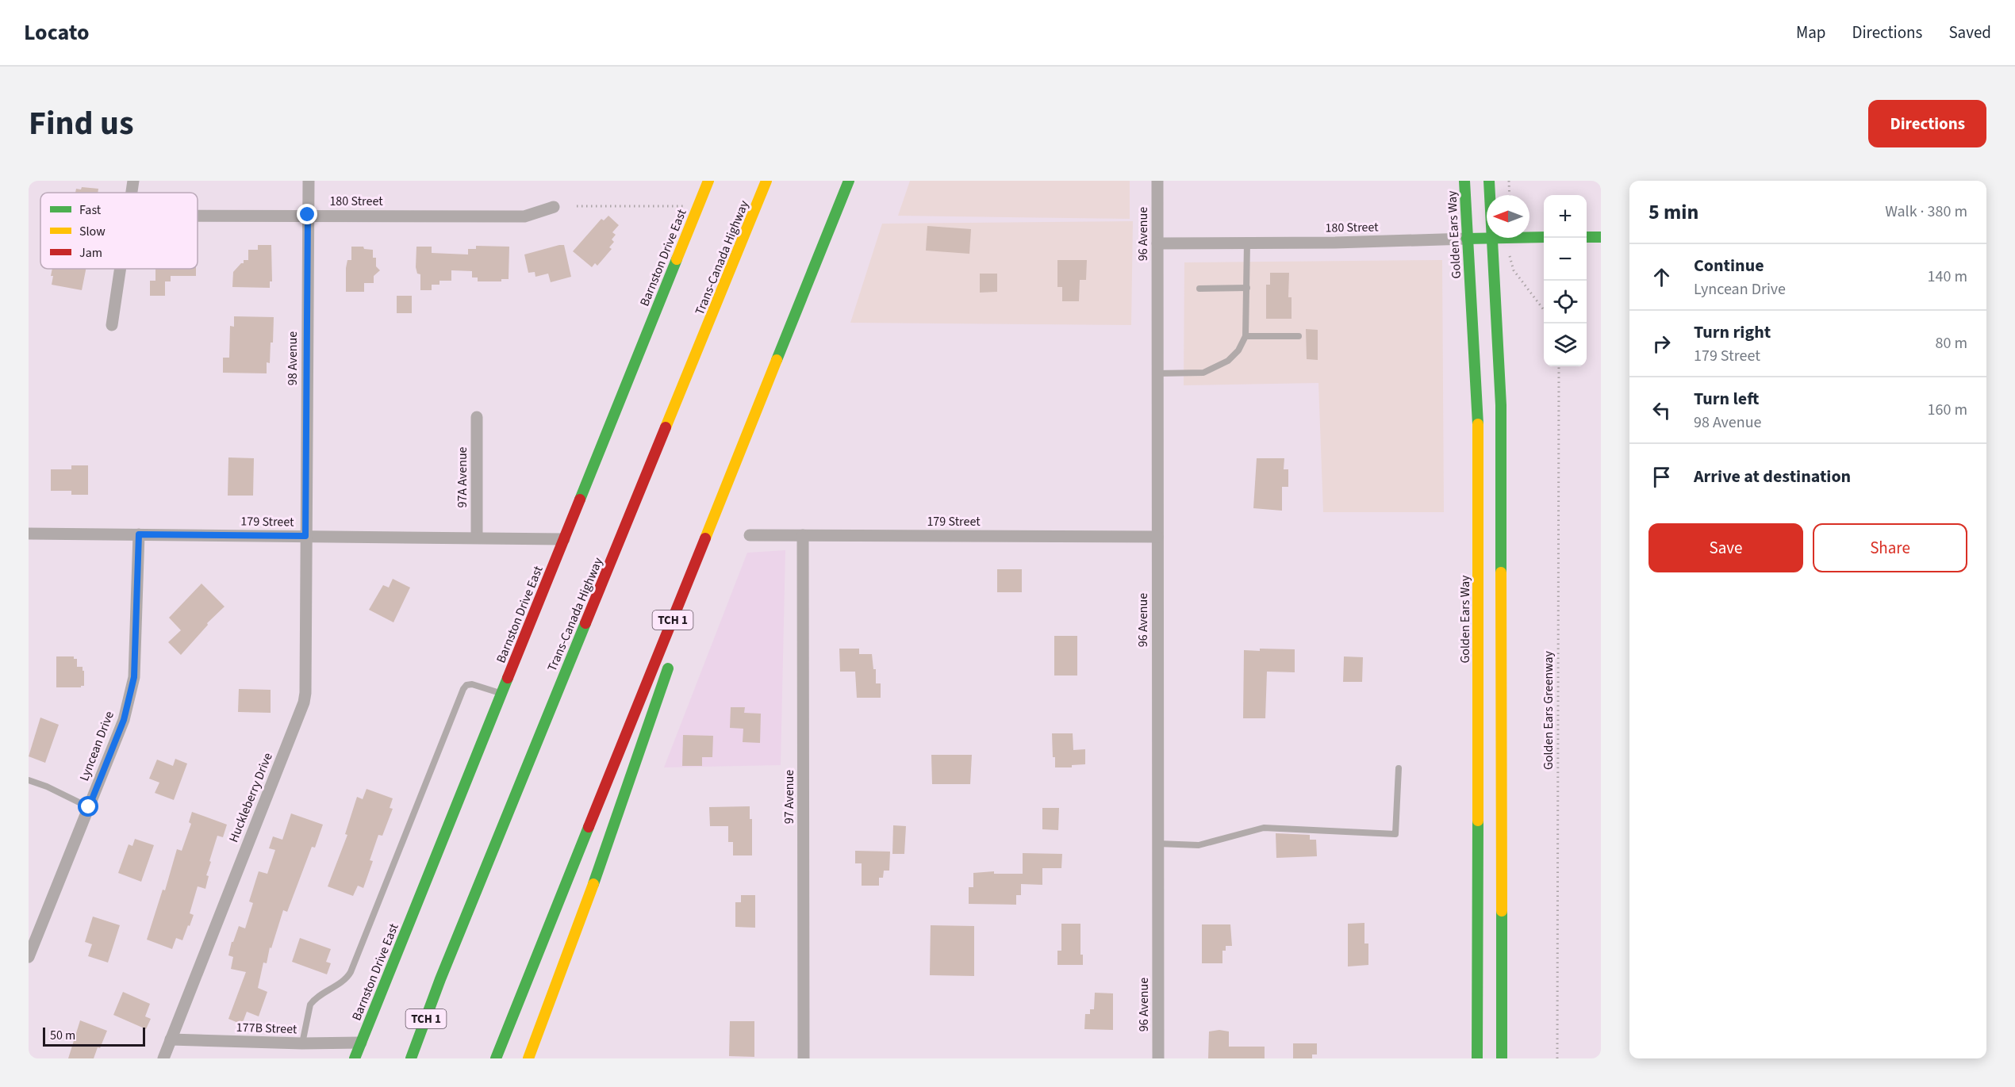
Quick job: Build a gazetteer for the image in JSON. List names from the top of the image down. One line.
{"streets":{"main road":["180 Street","Golden Ears Way","Barnston Drive East","Trans-Canada Highway","TCH 1"],"street":["96 Avenue","98 Avenue","97A Avenue","179 Street","Lyncean Drive","97 Avenue","Huckleberry Drive","177B Street"],"path":["Golden Ears Greenway"]},"crossings":[["180 Street","96 Avenue"],["180 Street","Golden Ears Way"],["180 Street","98 Avenue"],["96 Avenue","179 Street"],["Barnston Drive East","179 Street"],["Barnston Drive East","177B Street"],["98 Avenue","179 Street"],["98 Avenue","Huckleberry Drive"],["97A Avenue","179 Street"],["179 Street","Lyncean Drive"],["179 Street","97 Avenue"],["179 Street","Huckleberry Drive"],["Huckleberry Drive","177B Street"]],"legend":["Fast","Slow","Jam"],"scale_bar":"50 m","north":"left","page":{"header":"Locato","nav":["Map","Directions","Saved"],"title":"Find us","buttons":["Directions",["Save","Share"]],"heading":["5 min","Walk · 380 m"],"map_buttons":["+","−"],"list":[["Continue","Lyncean Drive","140 m"],["Turn right","179 Street","80 m"],["Turn left","98 Avenue","160 m"],"Arrive at destination"],"scale":"50 m"}}
